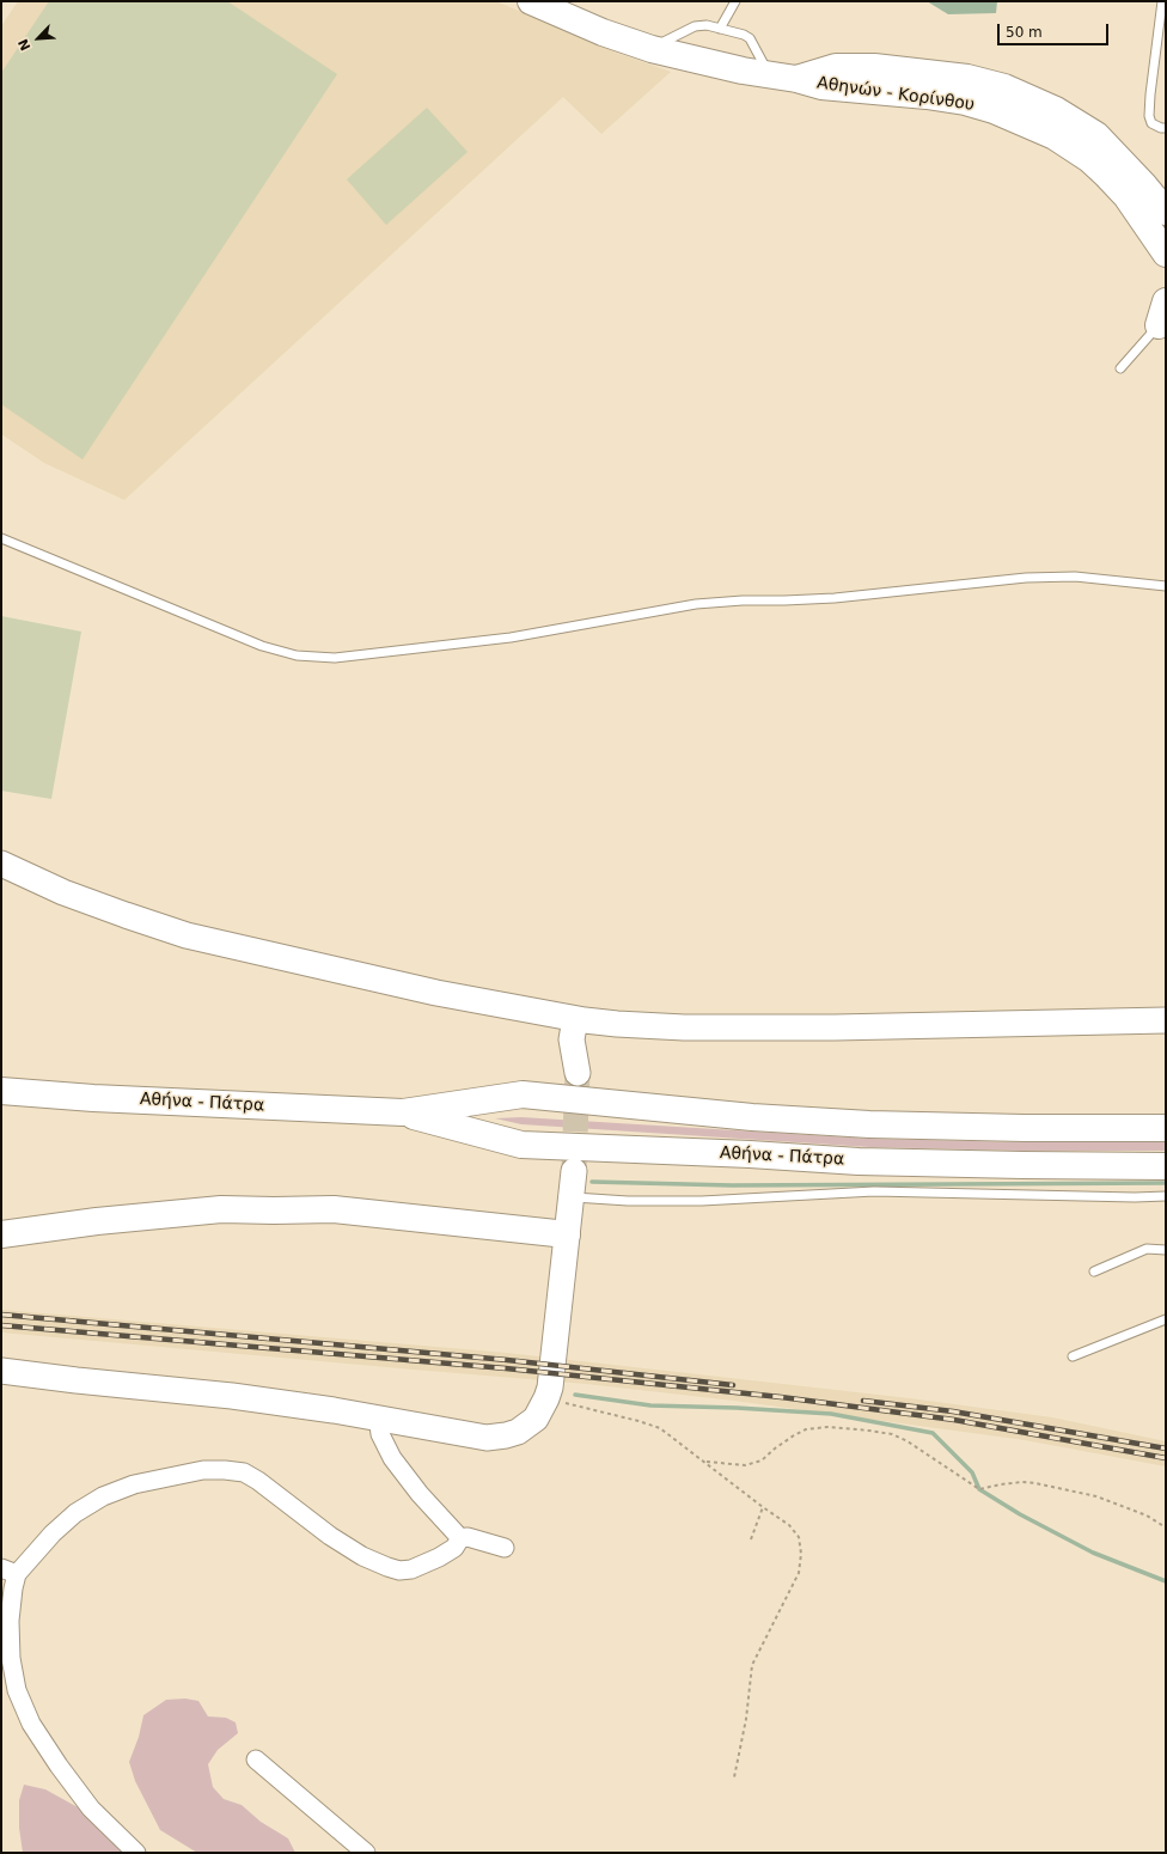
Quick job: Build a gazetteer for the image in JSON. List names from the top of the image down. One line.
{"streets":{"main road":["Αθηνών - Κορίνθου","Αθήνα - Πάτρα"]},"scale_bar":"50 m","north":"bottom left"}
